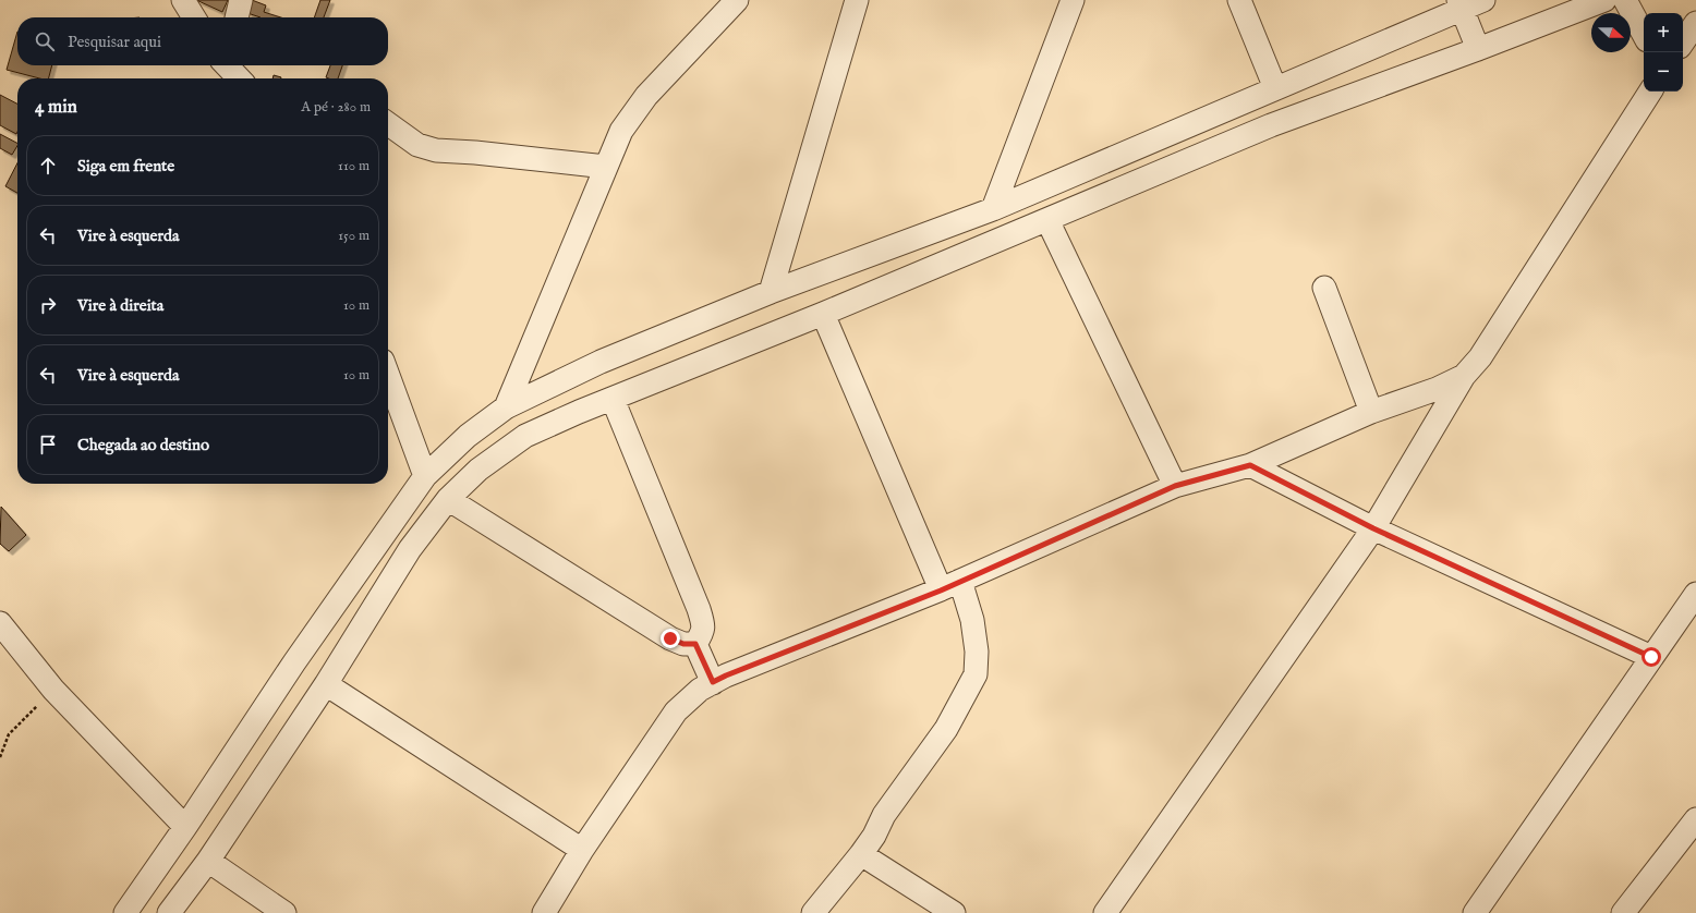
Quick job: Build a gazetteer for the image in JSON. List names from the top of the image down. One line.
{"north":"right","page":{"map_buttons":["+","−"],"search":"Pesquisar aqui","heading":["4 min","A pé · 280 m"],"list":[["Siga em frente","110 m"],["Vire à esquerda","150 m"],["Vire à direita","10 m"],["Vire à esquerda","10 m"],"Chegada ao destino"]}}
